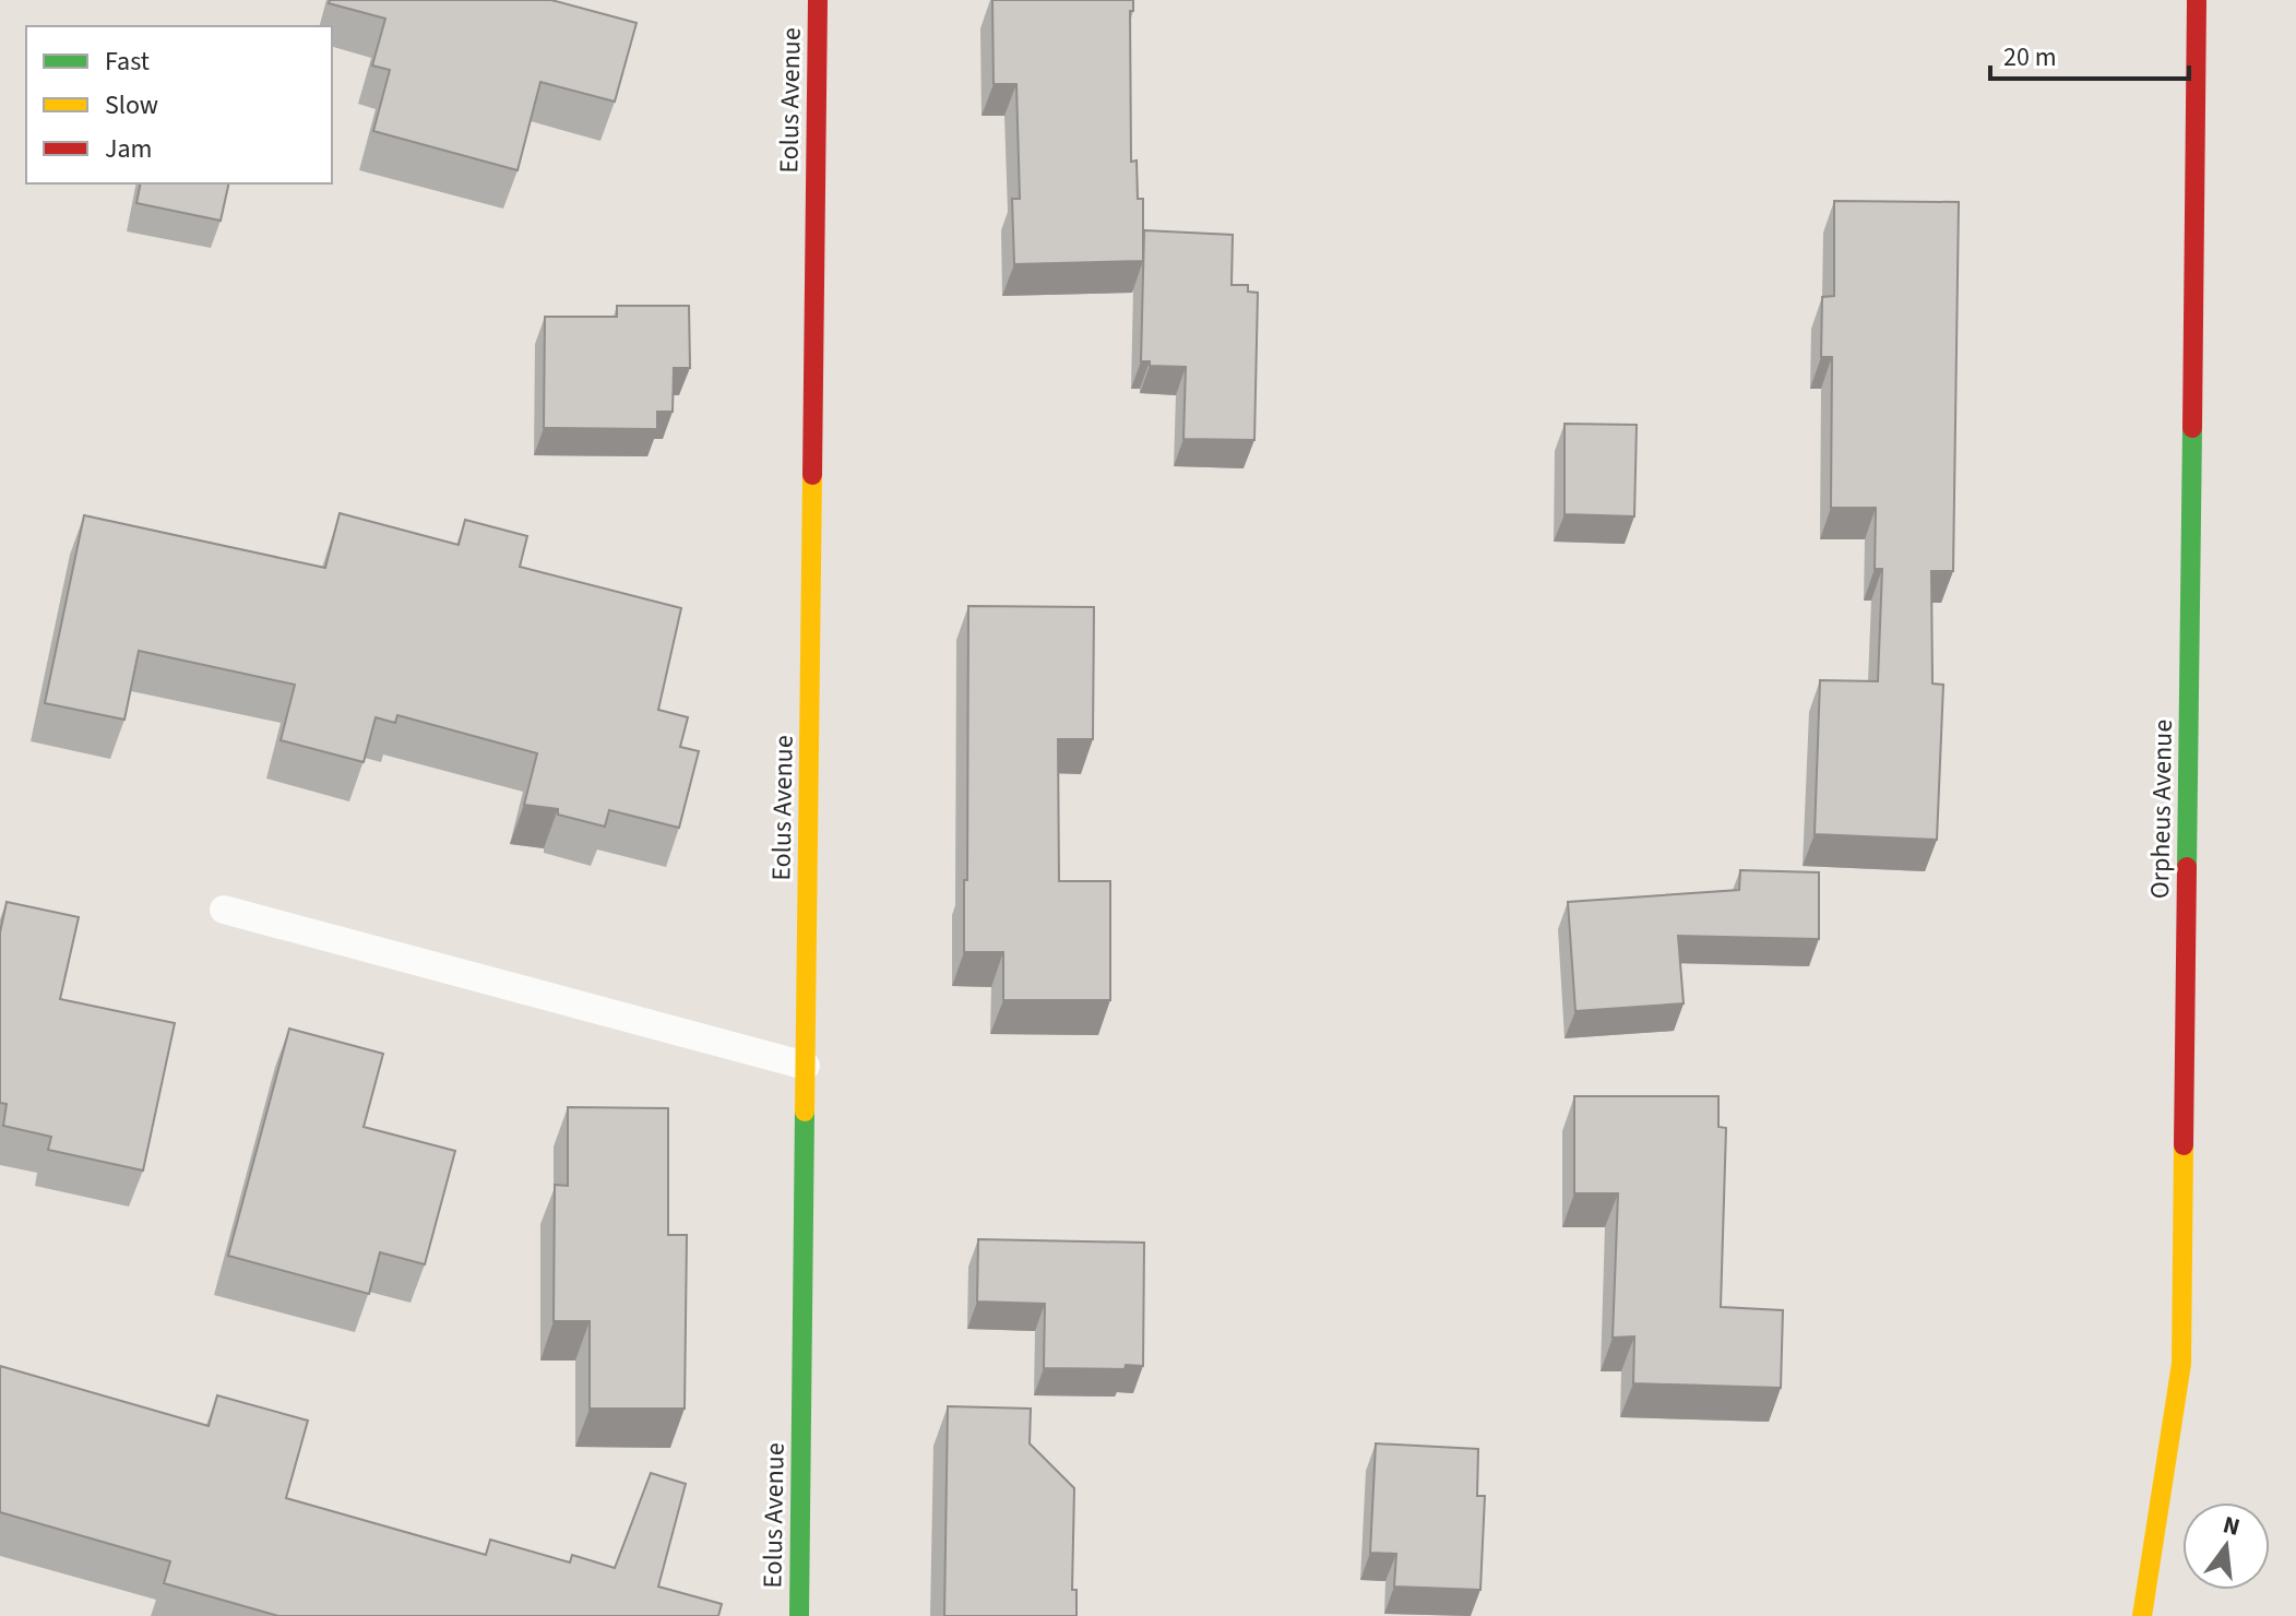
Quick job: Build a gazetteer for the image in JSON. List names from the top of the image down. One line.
{"streets":{"street":["Eolus Avenue","Orpheus Avenue"]},"legend":["Fast","Slow","Jam"],"scale_bar":"20 m","north":"top"}
